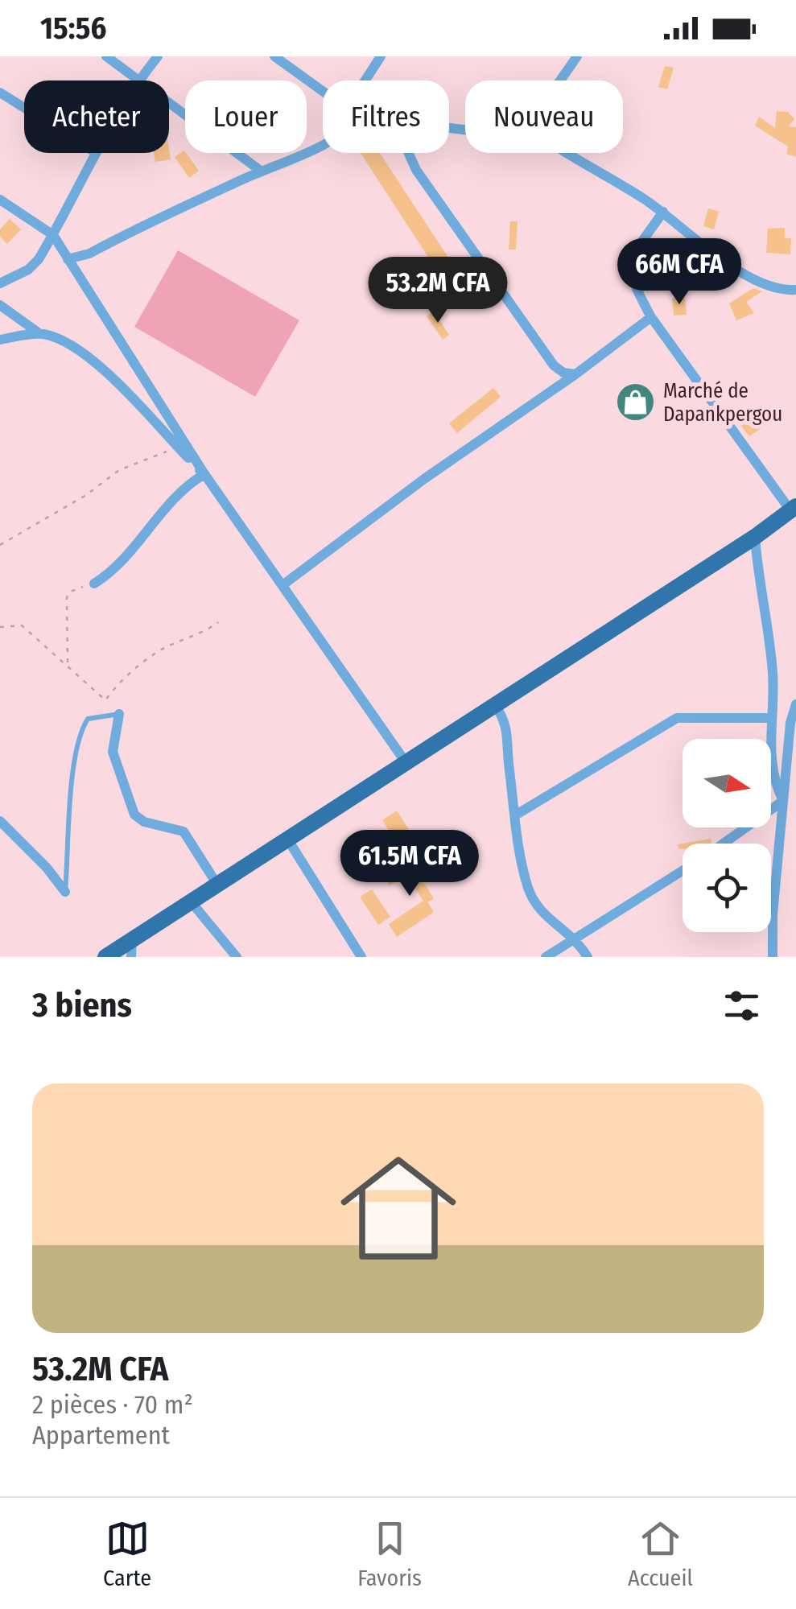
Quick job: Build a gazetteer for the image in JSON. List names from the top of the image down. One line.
{"places":{"shop":["Marché de Dapankpergou"]},"north":"right","page":{"status":"15:56","chip":["Acheter","Louer","Filtres","Nouveau"],"price":["66M CFA","53.2M CFA","61.5M CFA"],"heading":"3 biens","list":[{"name":"53.2M CFA","note":"2 pièces · 70 m² · Appartement"}],"tabs":["Carte","Favoris","Accueil"]}}
